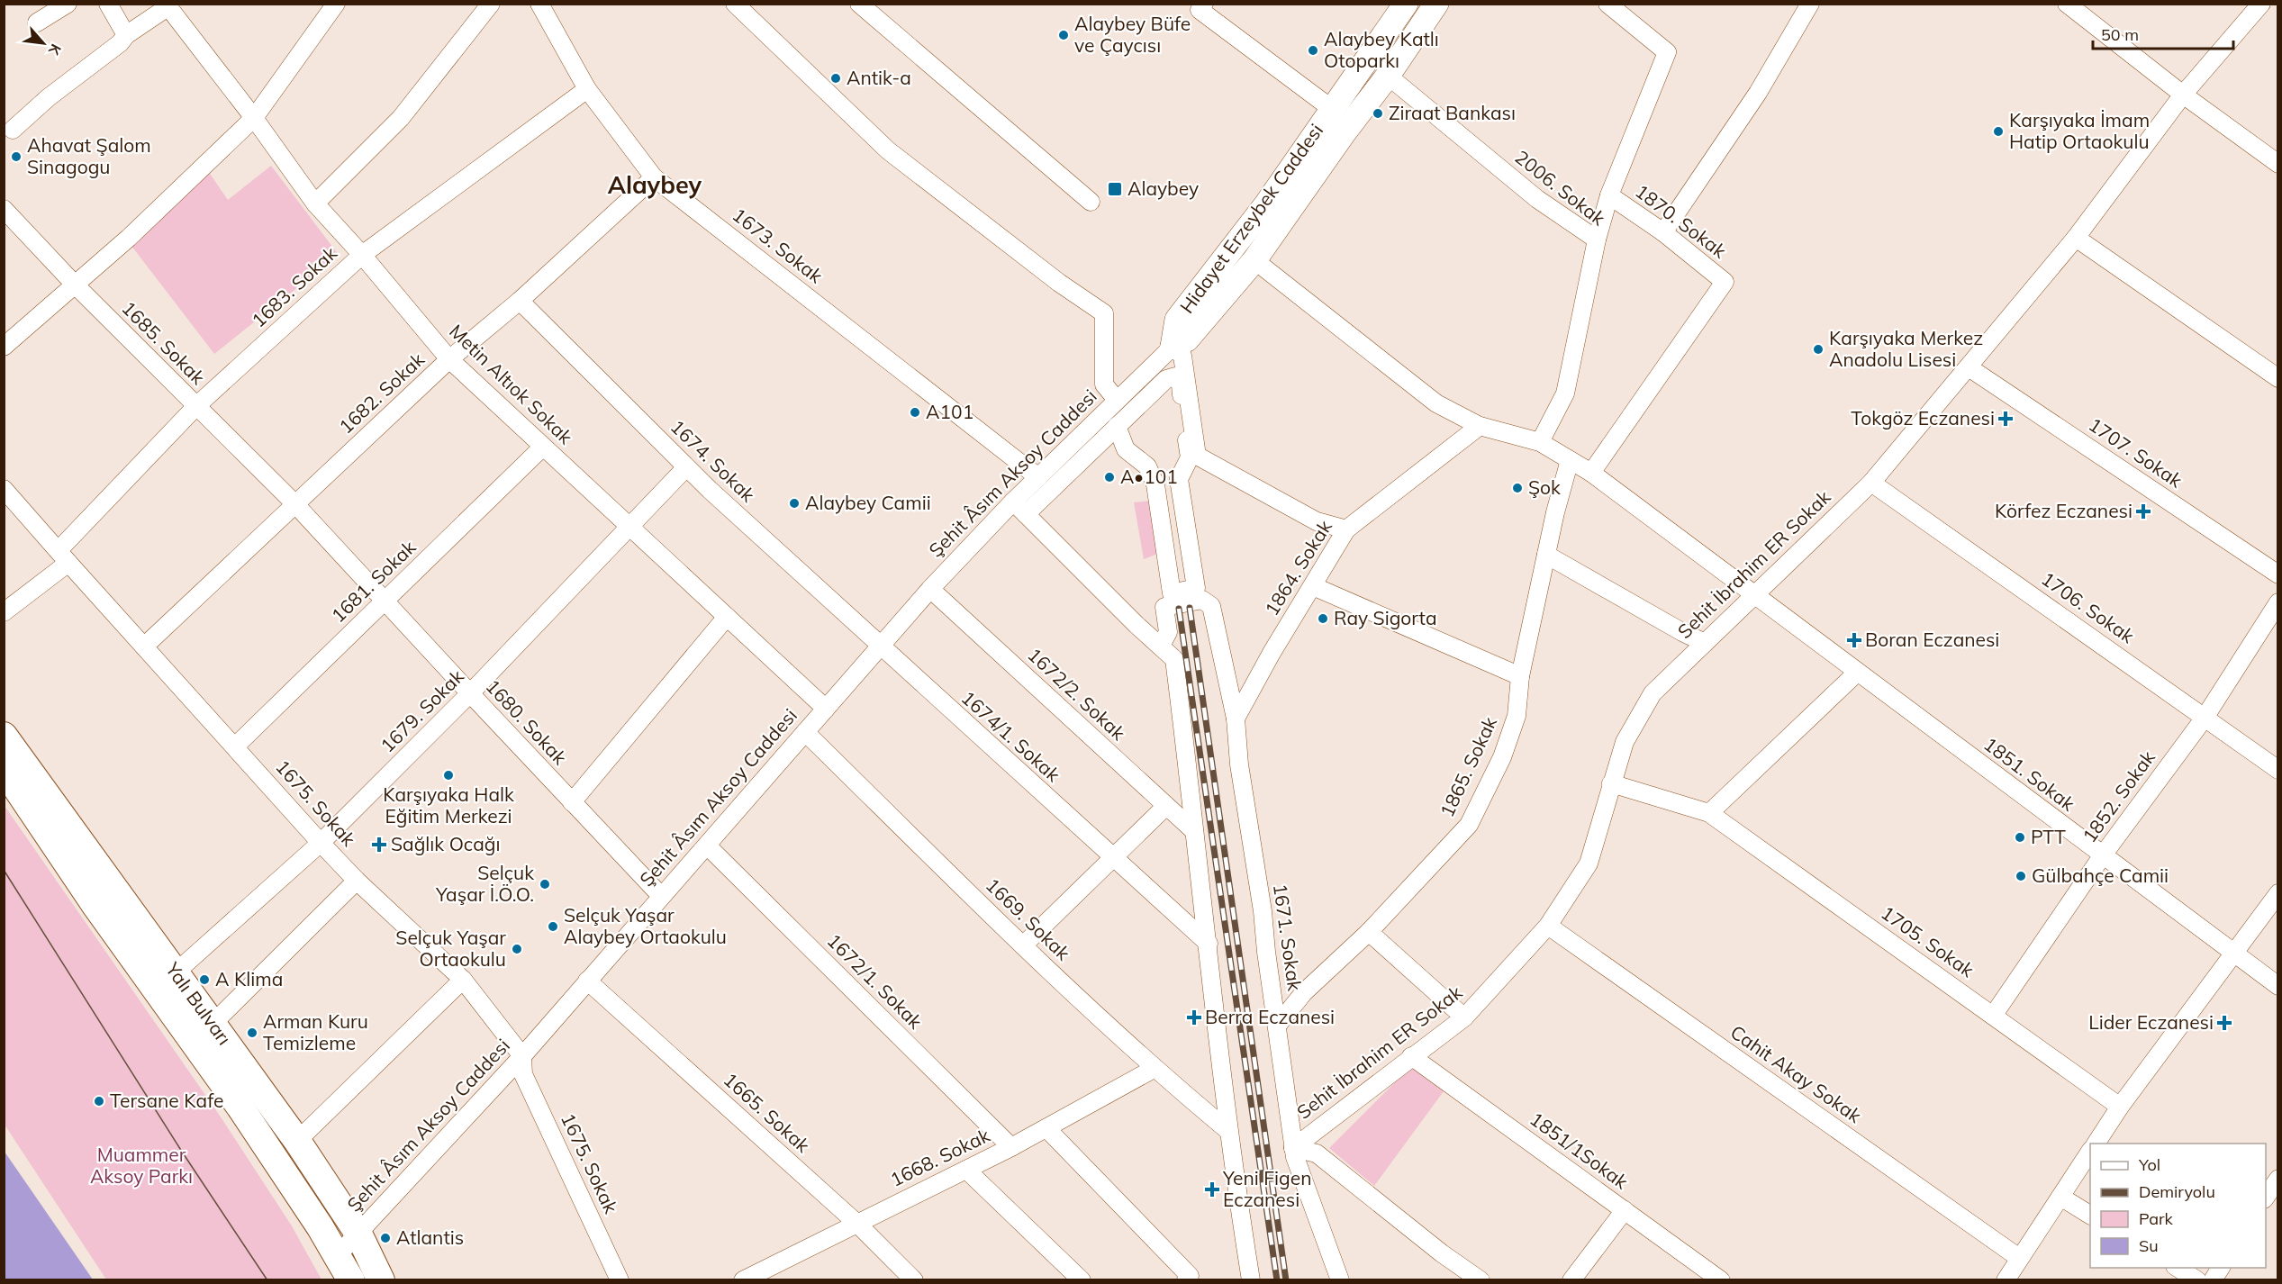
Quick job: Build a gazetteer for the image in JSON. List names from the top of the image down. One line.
{"streets":{"main road":["Hidayet Erzeybek Caddesi","Yalı Bulvarı"],"street":["2006. Sokak","1870. Sokak","1673. Sokak","1683. Sokak","1685. Sokak","Metin Altıok Sokak","1682. Sokak","1707. Sokak","1674. Sokak","Şehit Âsım Aksoy Caddesi","Sehit İbrahim ER Sokak","1864. Sokak","1681. Sokak","1706. Sokak","1672/2. Sokak","1679. Sokak","1680. Sokak","1674/1. Sokak","1865. Sokak","1851. Sokak","1852. Sokak","1675. Sokak","1669. Sokak","1671. Sokak","1705. Sokak","1672/1. Sokak","Cahit Akay Sokak","1665. Sokak","1851/1Sokak","1668. Sokak"]},"crossings":[["2006. Sokak","Hidayet Erzeybek Caddesi"],["2006. Sokak","1851. Sokak"],["Hidayet Erzeybek Caddesi","Şehit Âsım Aksoy Caddesi"],["Hidayet Erzeybek Caddesi","1851. Sokak"],["1870. Sokak","1851. Sokak"],["1673. Sokak","1683. Sokak"],["1673. Sokak","1682. Sokak"],["1673. Sokak","Şehit Âsım Aksoy Caddesi"],["1683. Sokak","1685. Sokak"],["1683. Sokak","Metin Altıok Sokak"],["1683. Sokak","1675. Sokak"],["1685. Sokak","1682. Sokak"],["1685. Sokak","1680. Sokak"],["Metin Altıok Sokak","1682. Sokak"],["Metin Altıok Sokak","Şehit Âsım Aksoy Caddesi"],["Metin Altıok Sokak","1681. Sokak"],["Metin Altıok Sokak","1679. Sokak"],["1682. Sokak","1674. Sokak"],["1682. Sokak","1680. Sokak"],["1682. Sokak","1675. Sokak"],["1707. Sokak","Sehit İbrahim ER Sokak"],["1674. Sokak","Şehit Âsım Aksoy Caddesi"],["1674. Sokak","1679. Sokak"],["1674. Sokak","1674/1. Sokak"],["Şehit Âsım Aksoy Caddesi","1672/2. Sokak"],["Şehit Âsım Aksoy Caddesi","1680. Sokak"],["Şehit Âsım Aksoy Caddesi","1674/1. Sokak"],["Şehit Âsım Aksoy Caddesi","1675. Sokak"],["Şehit Âsım Aksoy Caddesi","1669. Sokak"],["Şehit Âsım Aksoy Caddesi","1672/1. Sokak"],["Şehit Âsım Aksoy Caddesi","Yalı Bulvarı"],["Şehit Âsım Aksoy Caddesi","1665. Sokak"],["Sehit İbrahim ER Sokak","1706. Sokak"],["Sehit İbrahim ER Sokak","1851. Sokak"],["Sehit İbrahim ER Sokak","1671. Sokak"],["Sehit İbrahim ER Sokak","1705. Sokak"],["Sehit İbrahim ER Sokak","Cahit Akay Sokak"],["Sehit İbrahim ER Sokak","1851/1Sokak"],["1864. Sokak","1851. Sokak"],["1864. Sokak","1671. Sokak"],["1681. Sokak","1680. Sokak"],["1681. Sokak","1675. Sokak"],["1706. Sokak","1852. Sokak"],["1679. Sokak","1680. Sokak"],["1679. Sokak","1675. Sokak"],["1679. Sokak","Yalı Bulvarı"],["1865. Sokak","1851. Sokak"],["1865. Sokak","1671. Sokak"],["1851. Sokak","1852. Sokak"],["1852. Sokak","1705. Sokak"],["1669. Sokak","1668. Sokak"],["1672/1. Sokak","1668. Sokak"],["1665. Sokak","1668. Sokak"]],"districts":["Alaybey"],"parks":["Muammer Aksoy Parkı"],"places":{"other":["Alaybey Büfe ve Çaycısı","Alaybey Katlı Otoparkı","Antik-a","Ziraat Bankası","Karşıyaka İmam Hatip Ortaokulu","Ahavat Şalom Sinagogu","Karşıyaka Merkez Anadolu Lisesi","A101","A•101","Şok","Alaybey Camii","Ray Sigorta","Karşıyaka Halk Eğitim Merkezi","PTT","Gülbahçe Camii","Selçuk Yaşar İ.Ö.O.","Selçuk Yaşar Alaybey Ortaokulu","Selçuk Yaşar Ortaokulu","A Klima","Arman Kuru Temizleme","Tersane Kafe","Atlantis"],"transit":["Alaybey"],"health":["Tokgöz Eczanesi","Körfez Eczanesi","Boran Eczanesi","Sağlık Ocağı","Berra Eczanesi","Lider Eczanesi","Yeni Figen Eczanesi"]},"legend":["Yol","Demiryolu","Park","Su"],"scale_bar":"50 m","north":"bottom right"}
